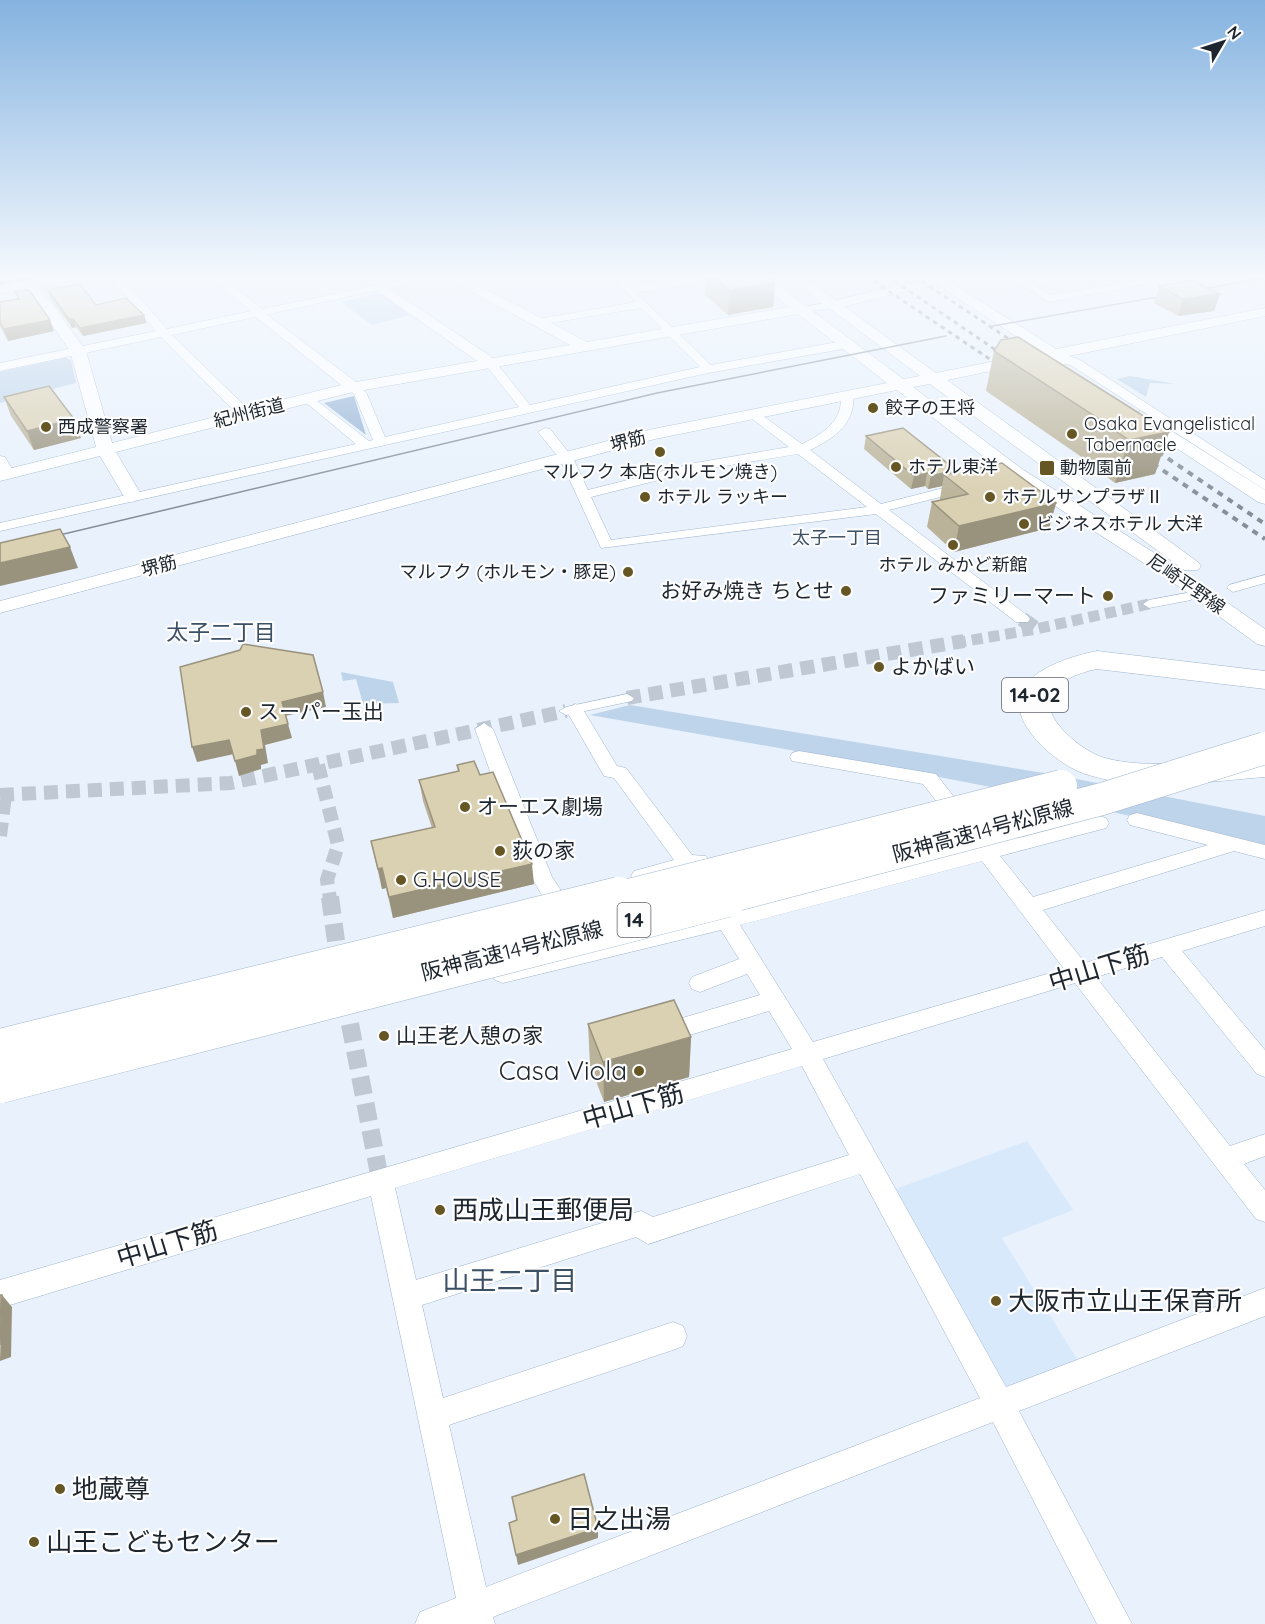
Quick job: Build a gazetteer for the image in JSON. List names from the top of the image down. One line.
{"streets":{"highway":["14-02","阪神高速14号松原線","14"],"street":["紀州街道","堺筋","尼崎平野線","中山下筋"]},"crossings":[["堺筋","尼崎平野線"],["14-02","阪神高速14号松原線"]],"districts":["太子一丁目","太子二丁目","山王二丁目"],"places":{"other":["餃子の王将","西成警察署","Osaka Evangelistical Tabernacle","マルフク 本店(ホルモン焼き)","ホテル東洋","ホテル ラッキー","ホテルサンプラザⅡ","ビジネスホテル 大洋","ホテル みかど新館","マルフク (ホルモン・豚足)","お好み焼き ちとせ","ファミリーマート","よかばい","スーパー玉出","オーエス劇場","荻の家","G.HOUSE","山王老人憩の家","Casa Viola","西成山王郵便局","大阪市立山王保育所","地蔵尊","日之出湯","山王こどもセンター"],"transit":["動物園前"]},"north":"top right"}
